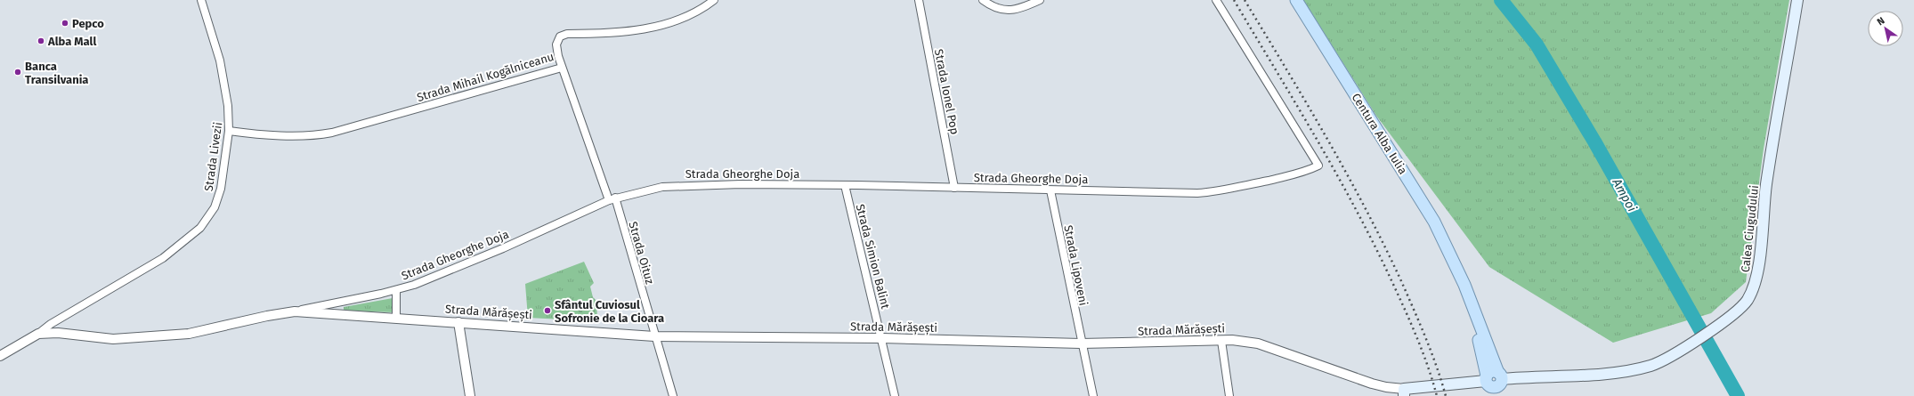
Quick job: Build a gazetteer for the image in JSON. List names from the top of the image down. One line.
{"streets":{"main road":["Centura Alba Iulia","Calea Ciugudului","Strada Mărășești"],"street":["Strada Mihail Kogălniceanu","Strada Ionel Pop","Strada Livezii","Strada Gheorghe Doja","Strada Oituz","Strada Simion Balint","Strada Lipoveni"]},"crossings":[["Strada Mihail Kogălniceanu","Strada Livezii"],["Strada Mihail Kogălniceanu","Strada Oituz"],["Strada Ionel Pop","Strada Gheorghe Doja"],["Centura Alba Iulia","Calea Ciugudului"],["Centura Alba Iulia","Strada Mărășești"],["Strada Livezii","Strada Gheorghe Doja"],["Strada Gheorghe Doja","Strada Oituz"],["Strada Gheorghe Doja","Strada Simion Balint"],["Strada Gheorghe Doja","Strada Lipoveni"],["Strada Gheorghe Doja","Strada Mărășești"],["Calea Ciugudului","Strada Mărășești"],["Strada Oituz","Strada Mărășești"],["Strada Simion Balint","Strada Mărășești"],["Strada Lipoveni","Strada Mărășești"]],"water":["Ampoi"],"places":["Pepco","Alba Mall","Banca Transilvania","Sfântul Cuviosul Sofronie de la Cioara"],"north":"top left"}
